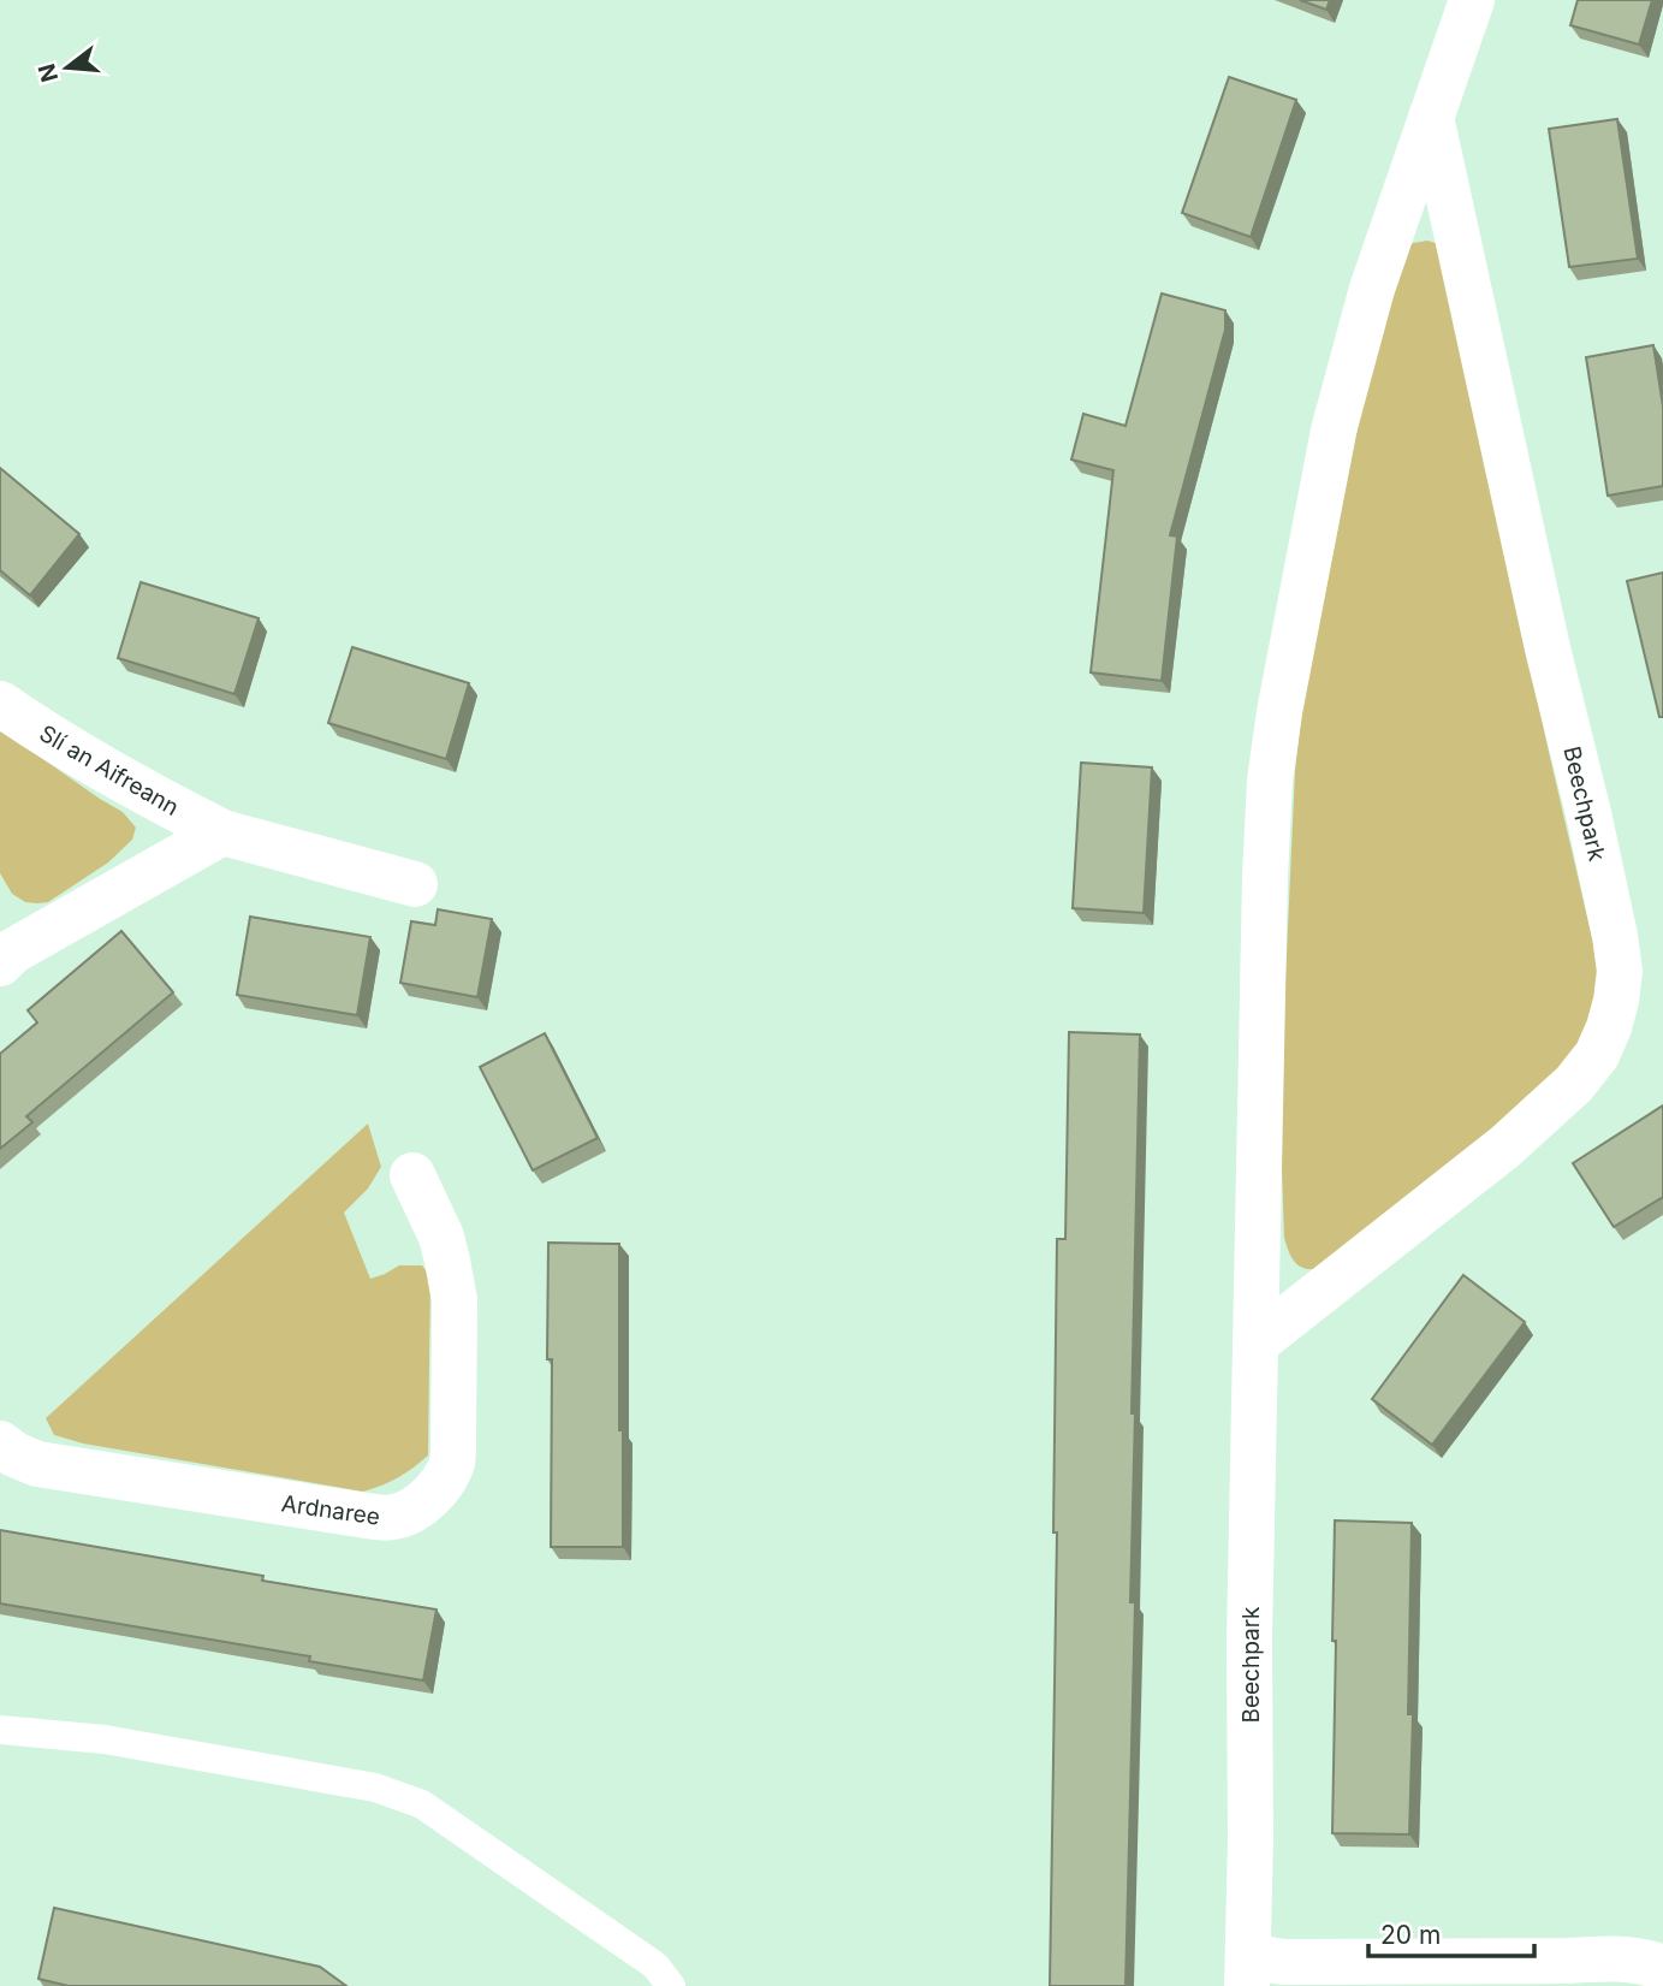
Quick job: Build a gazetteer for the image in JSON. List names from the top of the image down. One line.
{"streets":{"street":["Slí an Aifreann","Beechpark","Ardnaree"]},"scale_bar":"20 m","north":"left"}
